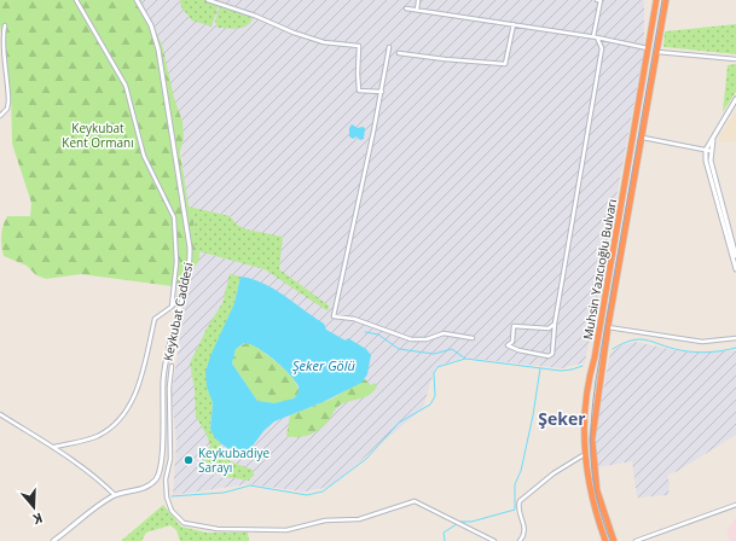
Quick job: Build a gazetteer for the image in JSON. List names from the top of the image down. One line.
{"streets":{"highway":["Muhsin Yazıcıoğlu Bulvarı"],"street":["Keykubat Caddesi"]},"districts":["Şeker"],"water":["Şeker Gölü"],"parks":["Keykubat Kent Ormanı"],"places":["Keykubadiye Sarayı"],"north":"bottom"}
